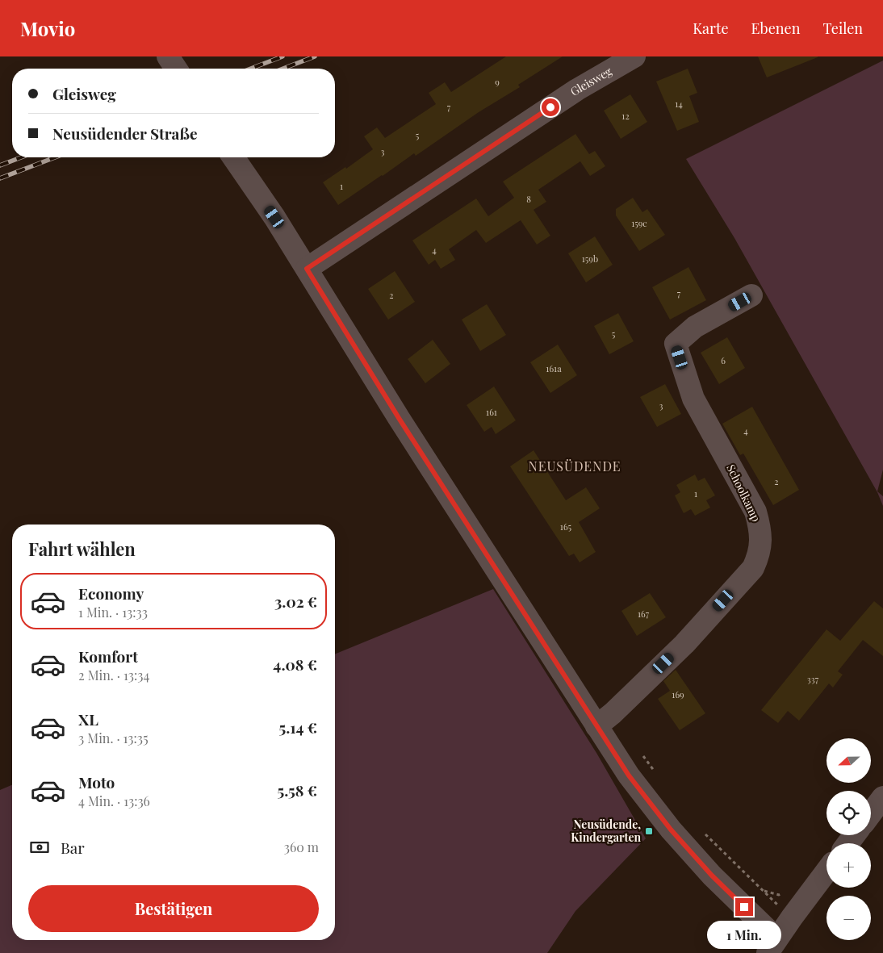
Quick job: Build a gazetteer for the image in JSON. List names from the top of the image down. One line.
{"streets":{"street":["Gleisweg","Schoolkamp"]},"districts":["NEUSÜDENDE"],"places":{"transit":["Neusüdende, Kindergarten"]},"house_numbers":["9","14","7","12","5","3","1","8","159c","4","159b","7","2","5","6","161a","3","161","4","2","1","165","167","337","169"],"north":"left","page":{"header":"Movio","nav":["Karte","Ebenen","Teilen"],"banner":["Gleisweg","Neusüdender Straße"],"heading":"Fahrt wählen","list":[{"name":"Economy","note":"1 Min. · 13:33","value":"3.02 €"},{"name":"Komfort","note":"2 Min. · 13:34","value":"4.08 €"},{"name":"XL","note":"3 Min. · 13:35","value":"5.14 €"},{"name":"Moto","note":"4 Min. · 13:36","value":"5.58 €"}],"map_buttons":["+","−"],"pay":["Bar","360 m"],"buttons":"Bestätigen","bubble":"1 Min."}}
